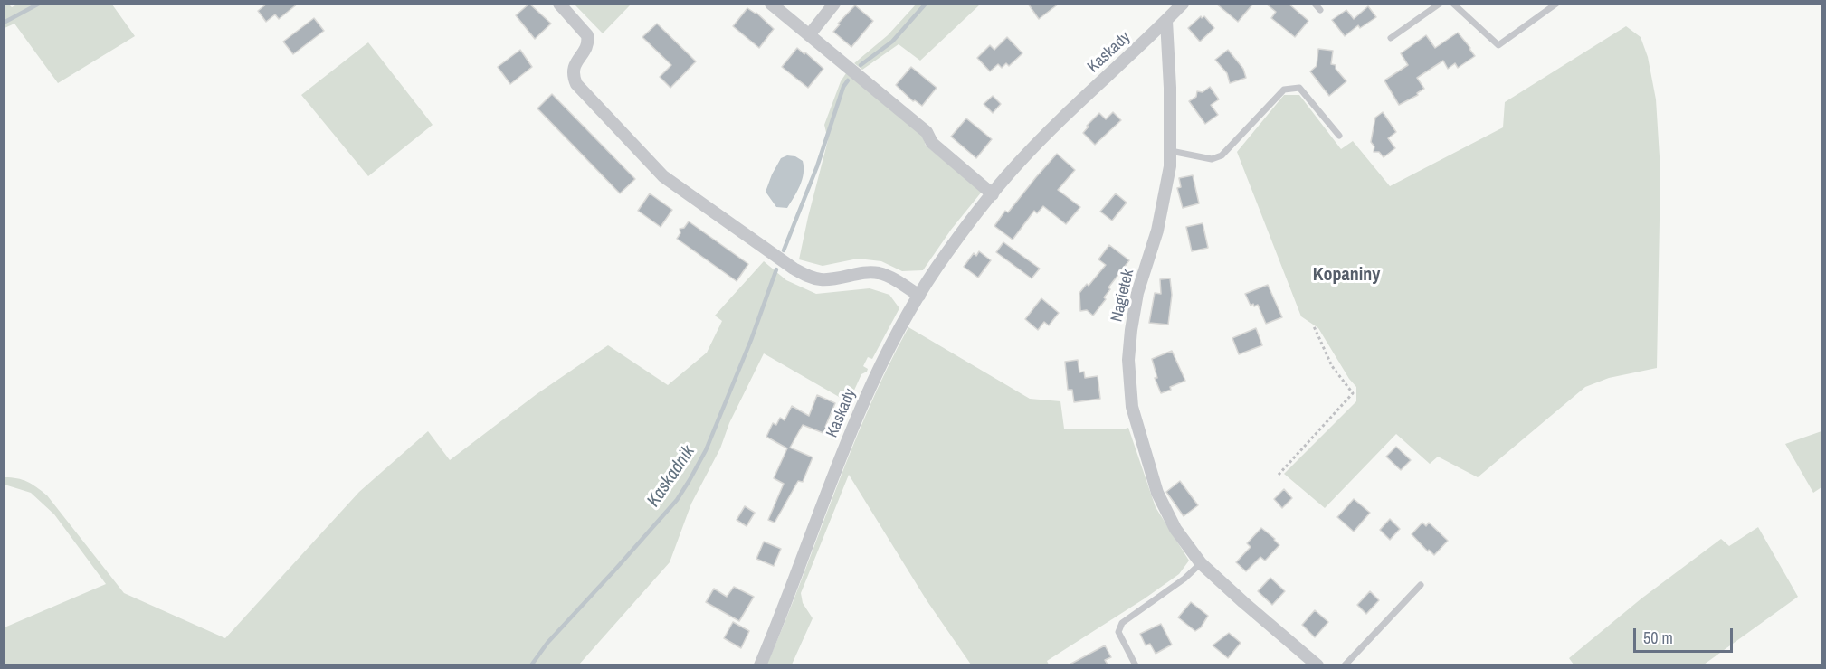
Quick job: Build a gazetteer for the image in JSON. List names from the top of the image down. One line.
{"streets":{"street":["Kaskady","Nagietek"]},"crossings":[["Kaskady","Nagietek"]],"districts":["Kopaniny"],"water":["Kaskadnik"],"scale_bar":"50 m"}
